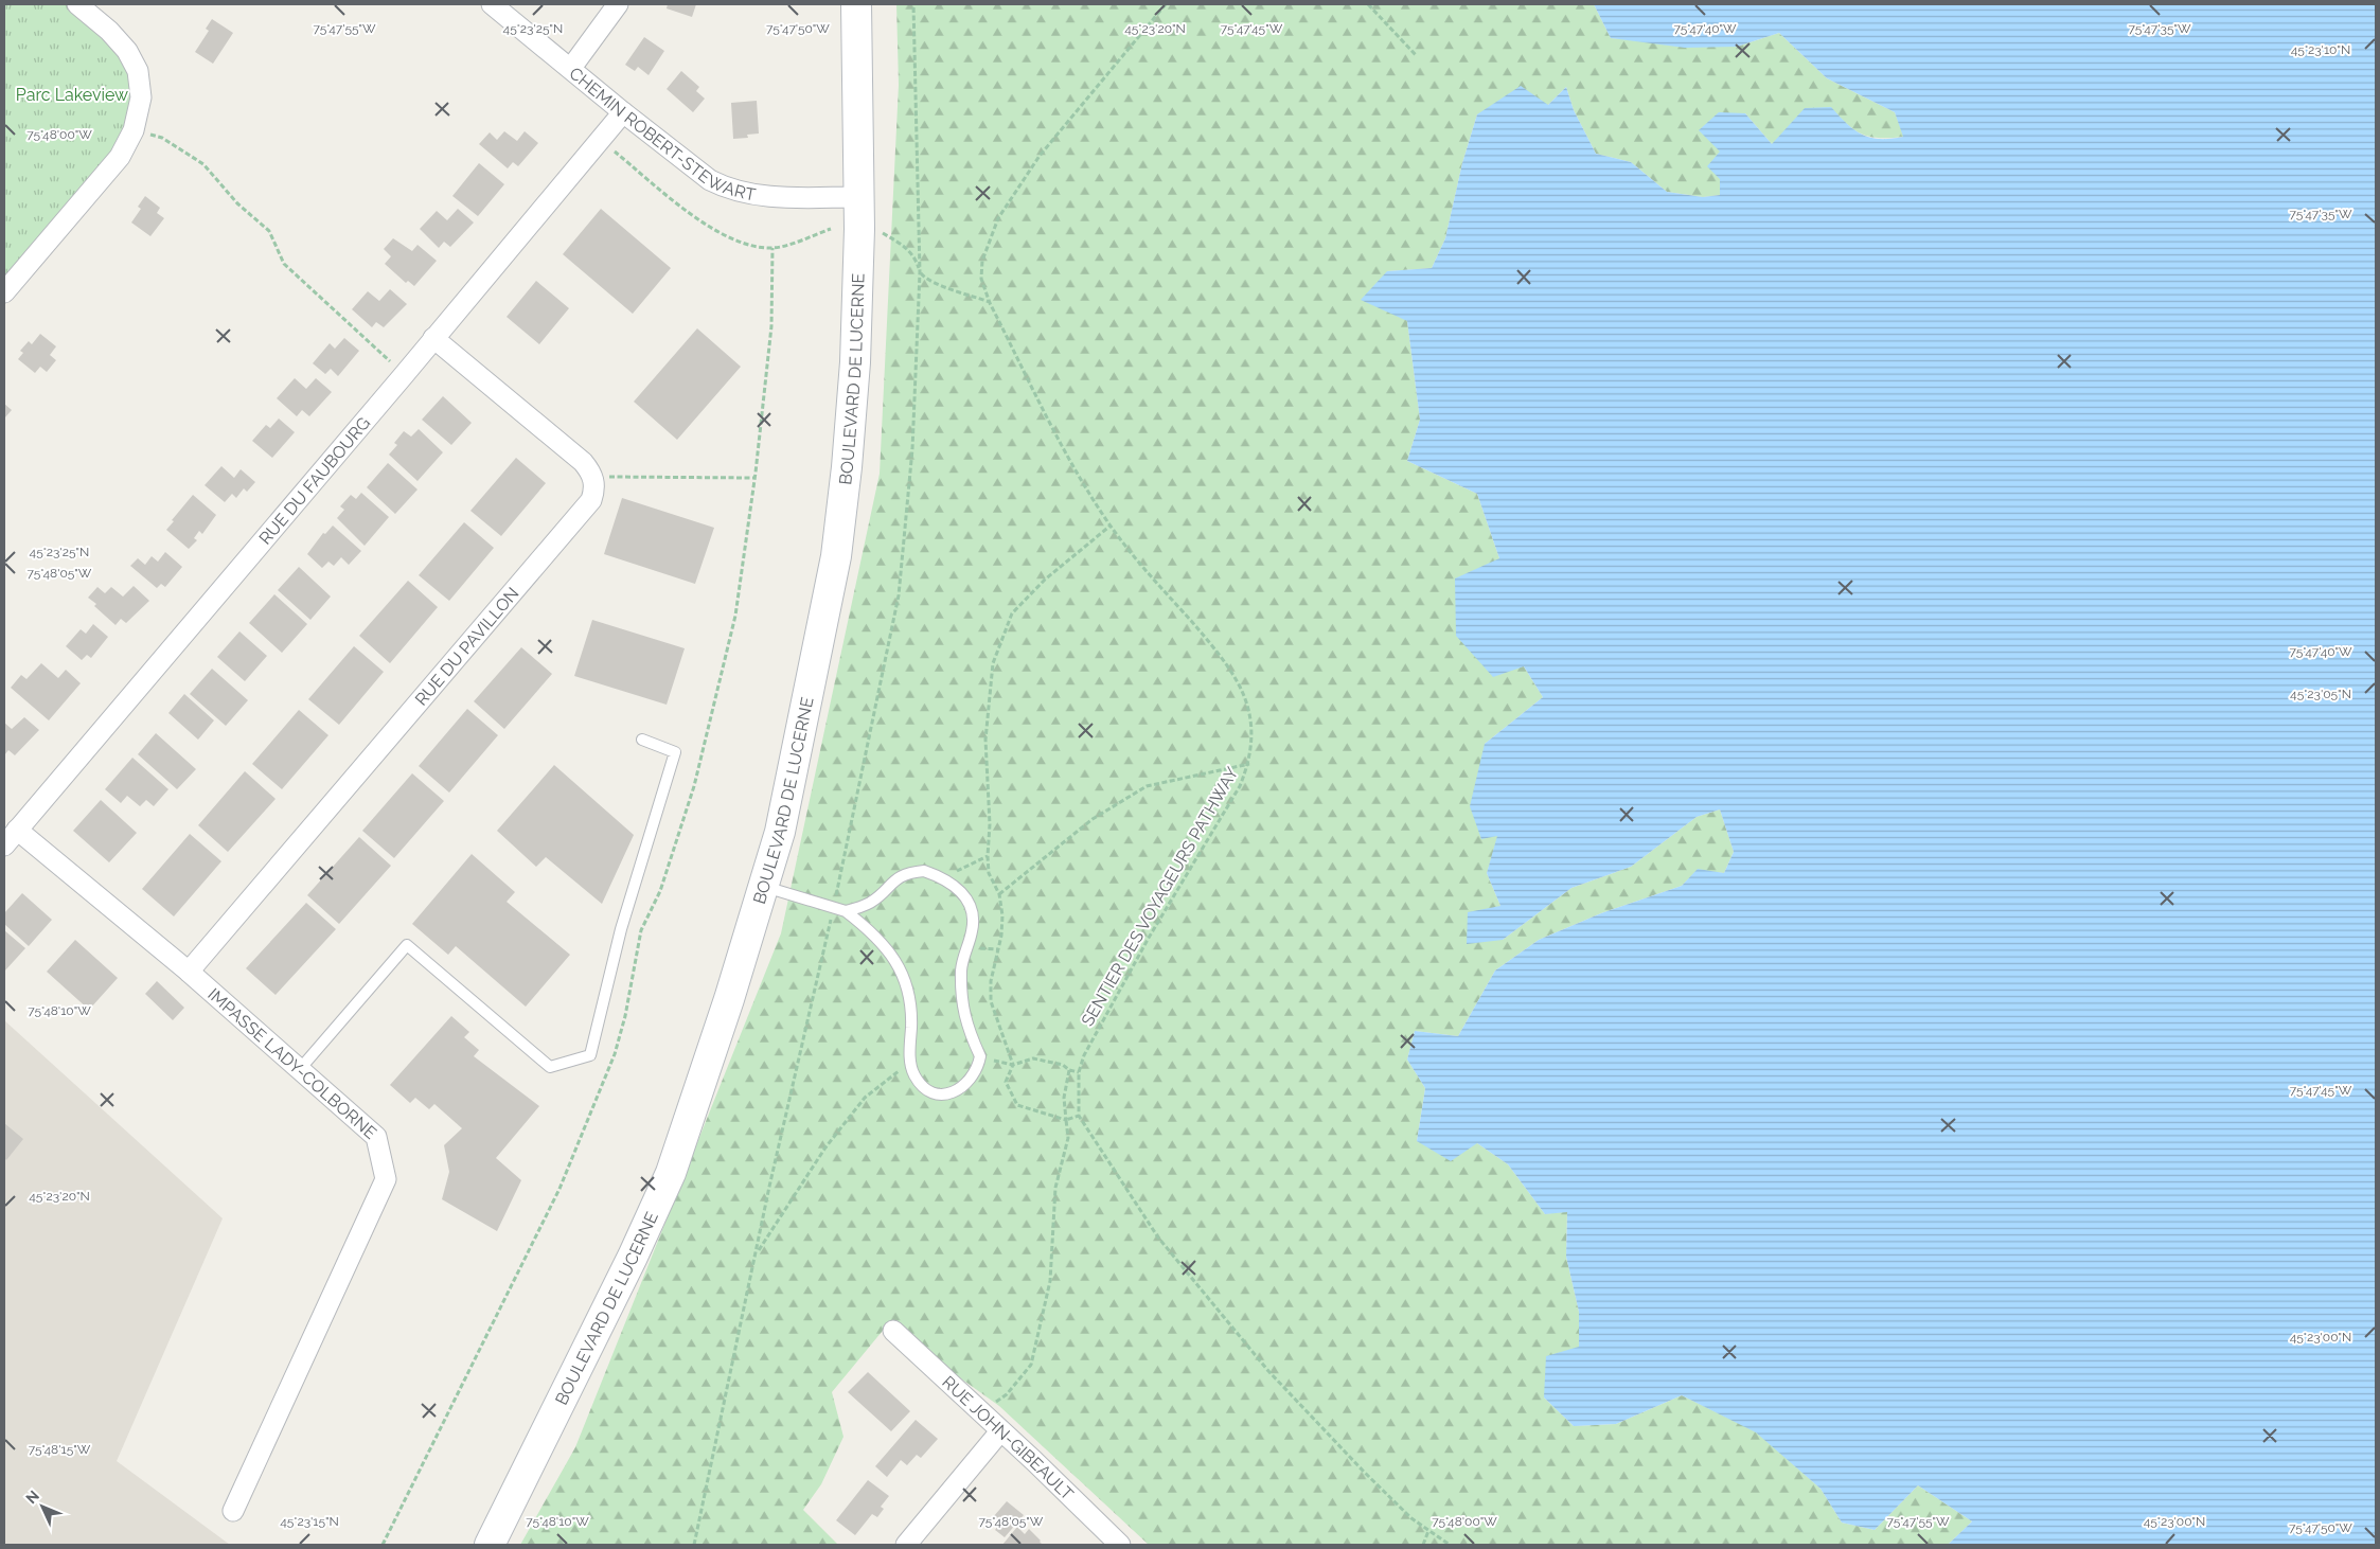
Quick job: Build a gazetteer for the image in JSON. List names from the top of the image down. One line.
{"streets":{"main road":["BOULEVARD DE LUCERNE"],"street":["CHEMIN ROBERT-STEWART","RUE DU FAUBOURG","RUE DU PAVILLON","IMPASSE LADY-COLBORNE","RUE JOHN-GIBEAULT"],"path":["SENTIER DES VOYAGEURS PATHWAY"]},"crossings":[["CHEMIN ROBERT-STEWART","BOULEVARD DE LUCERNE"],["CHEMIN ROBERT-STEWART","RUE DU FAUBOURG"],["RUE DU FAUBOURG","IMPASSE LADY-COLBORNE"],["RUE DU PAVILLON","IMPASSE LADY-COLBORNE"]],"parks":["Parc Lakeview"],"north":"top left","coordinates":["75°47'55\"W","75°47'50\"W","75°47'45\"W","75°47'40\"W","75°47'35\"W","45°23'25\"N","45°23'20\"N","45°23'10\"N","75°48'00\"W","75°48'05\"W","45°23'05\"N","75°48'10\"W","45°23'00\"N","75°48'15\"W","45°23'15\"N"]}
